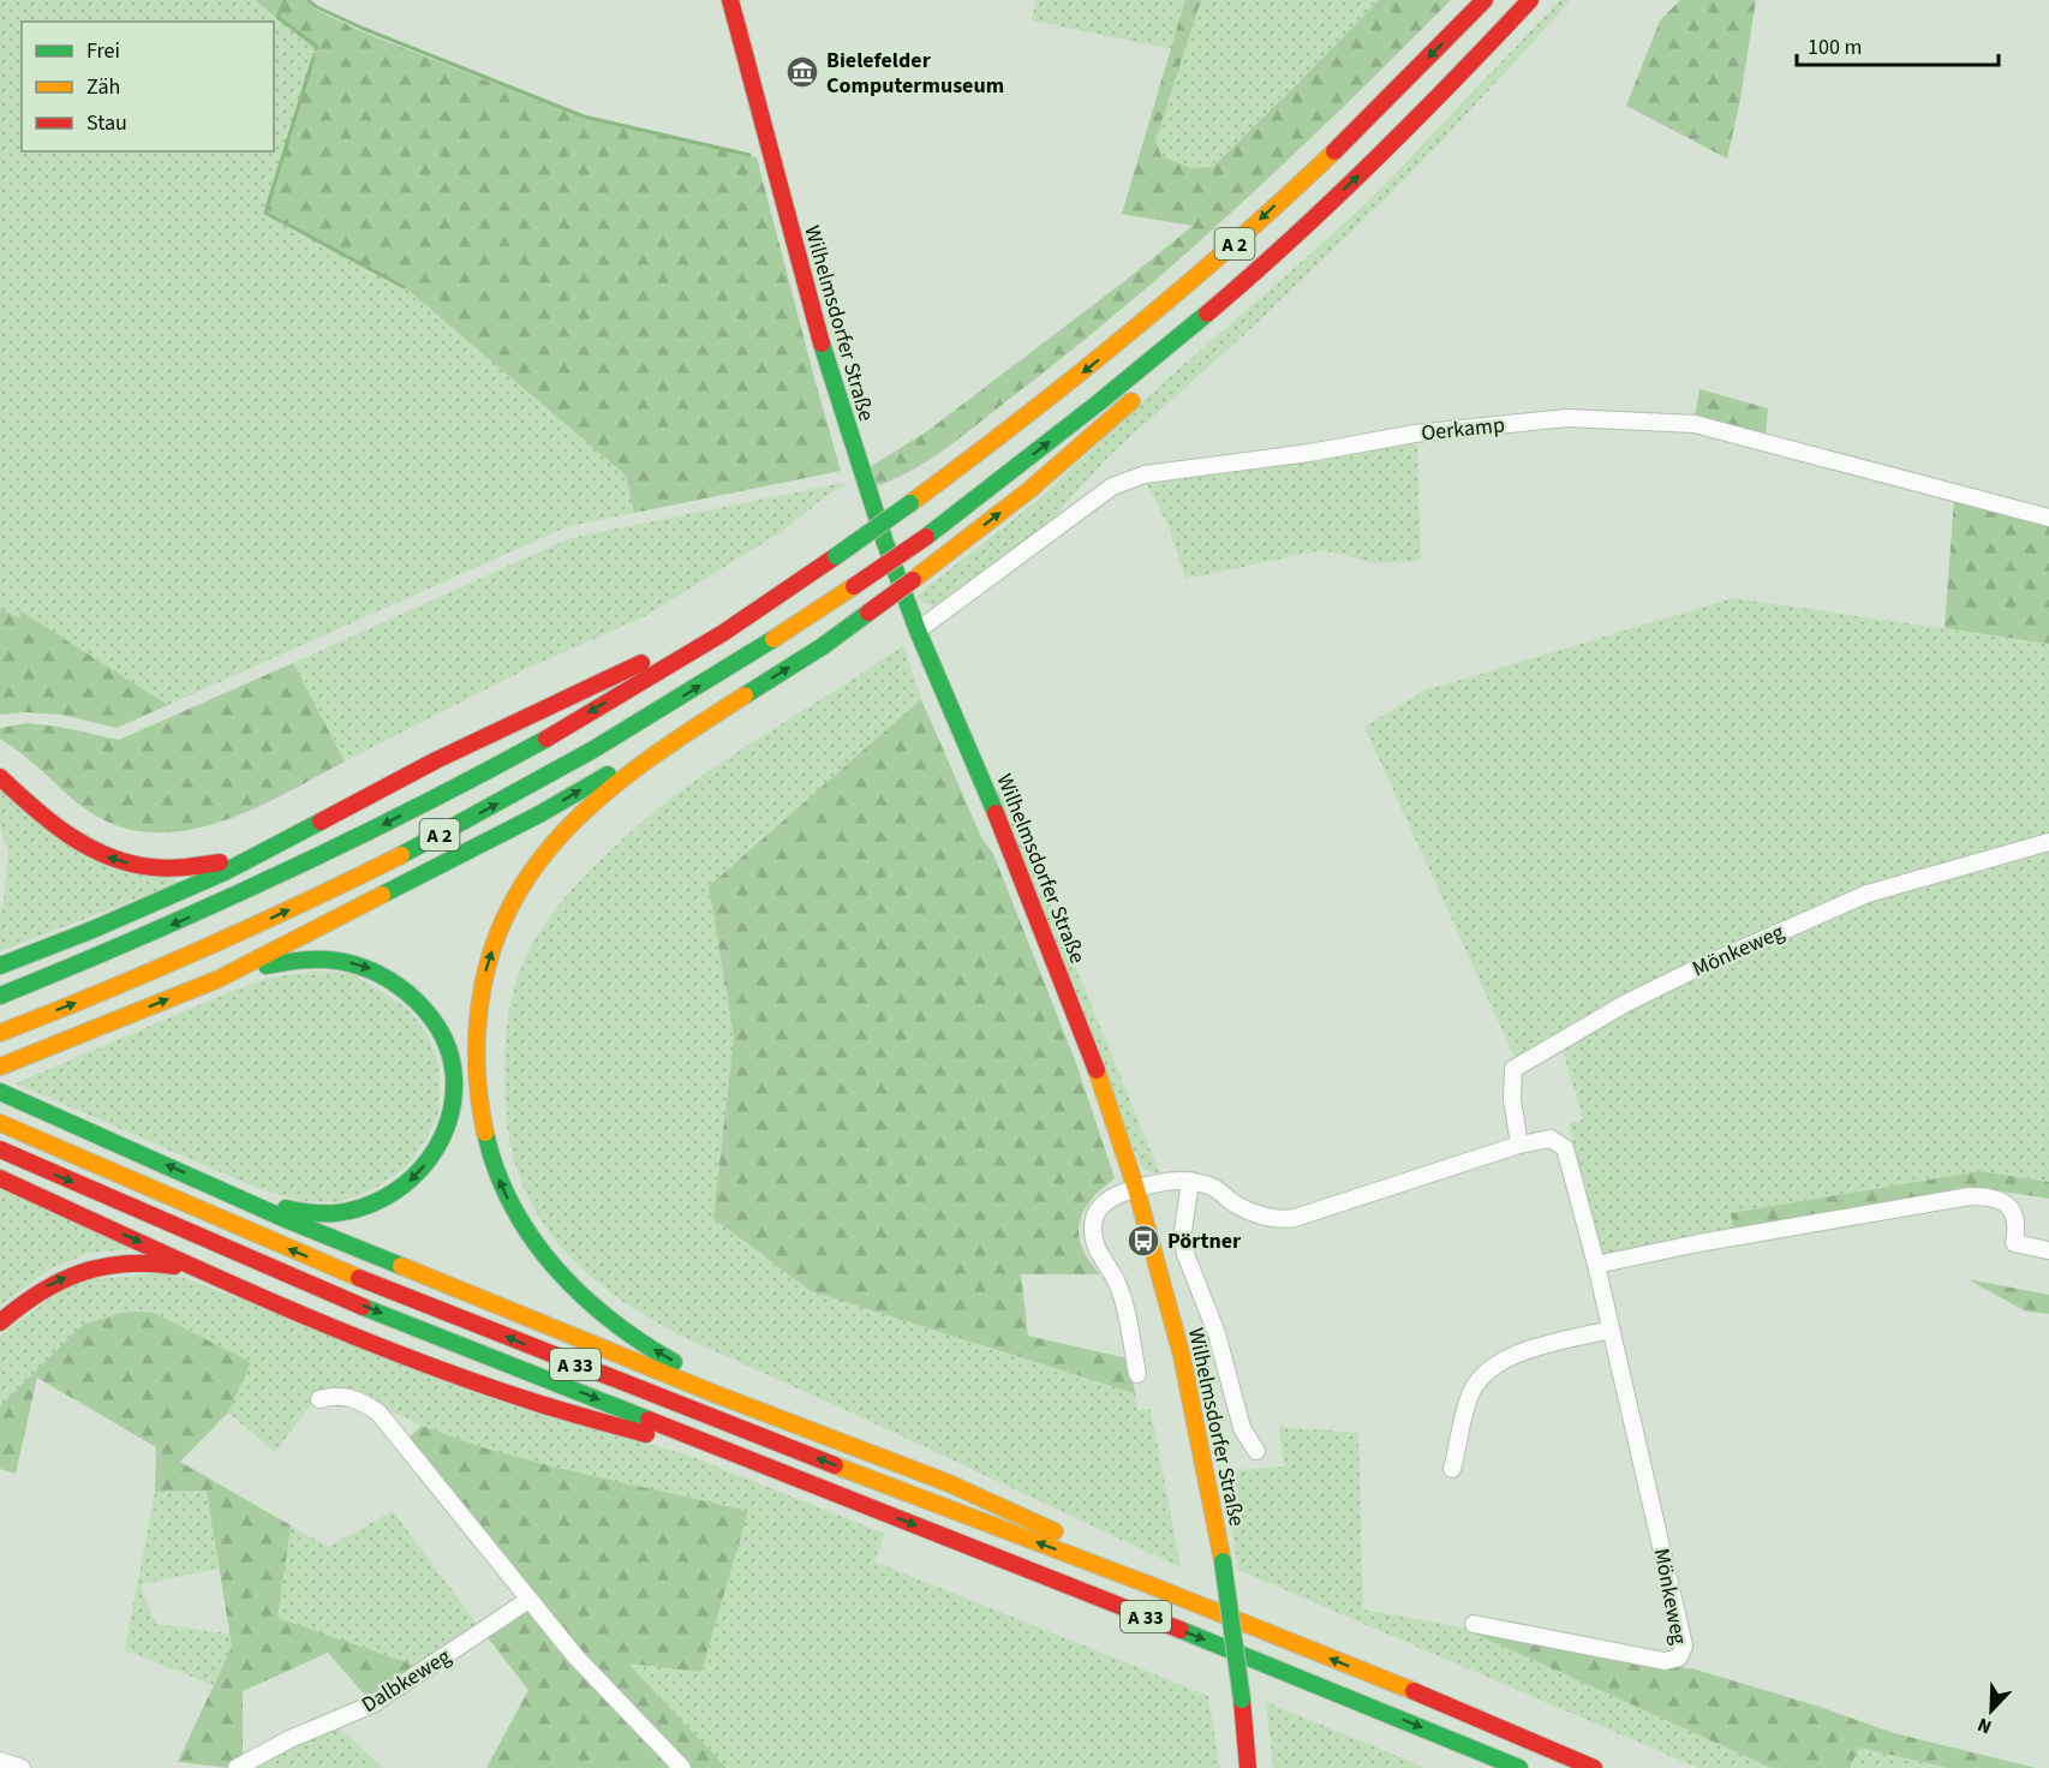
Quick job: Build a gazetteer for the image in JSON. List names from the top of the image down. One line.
{"streets":{"main road":["A 2","Wilhelmsdorfer Straße","A 33"],"street":["Oerkamp","Mönkeweg","Dalbkeweg"]},"crossings":[["Wilhelmsdorfer Straße","Oerkamp"],["Wilhelmsdorfer Straße","Mönkeweg"]],"places":{"museum":["Bielefelder Computermuseum"],"bus stop":["Pörtner"]},"legend":["Frei","Zäh","Stau"],"scale_bar":"100 m","north":"bottom left"}
